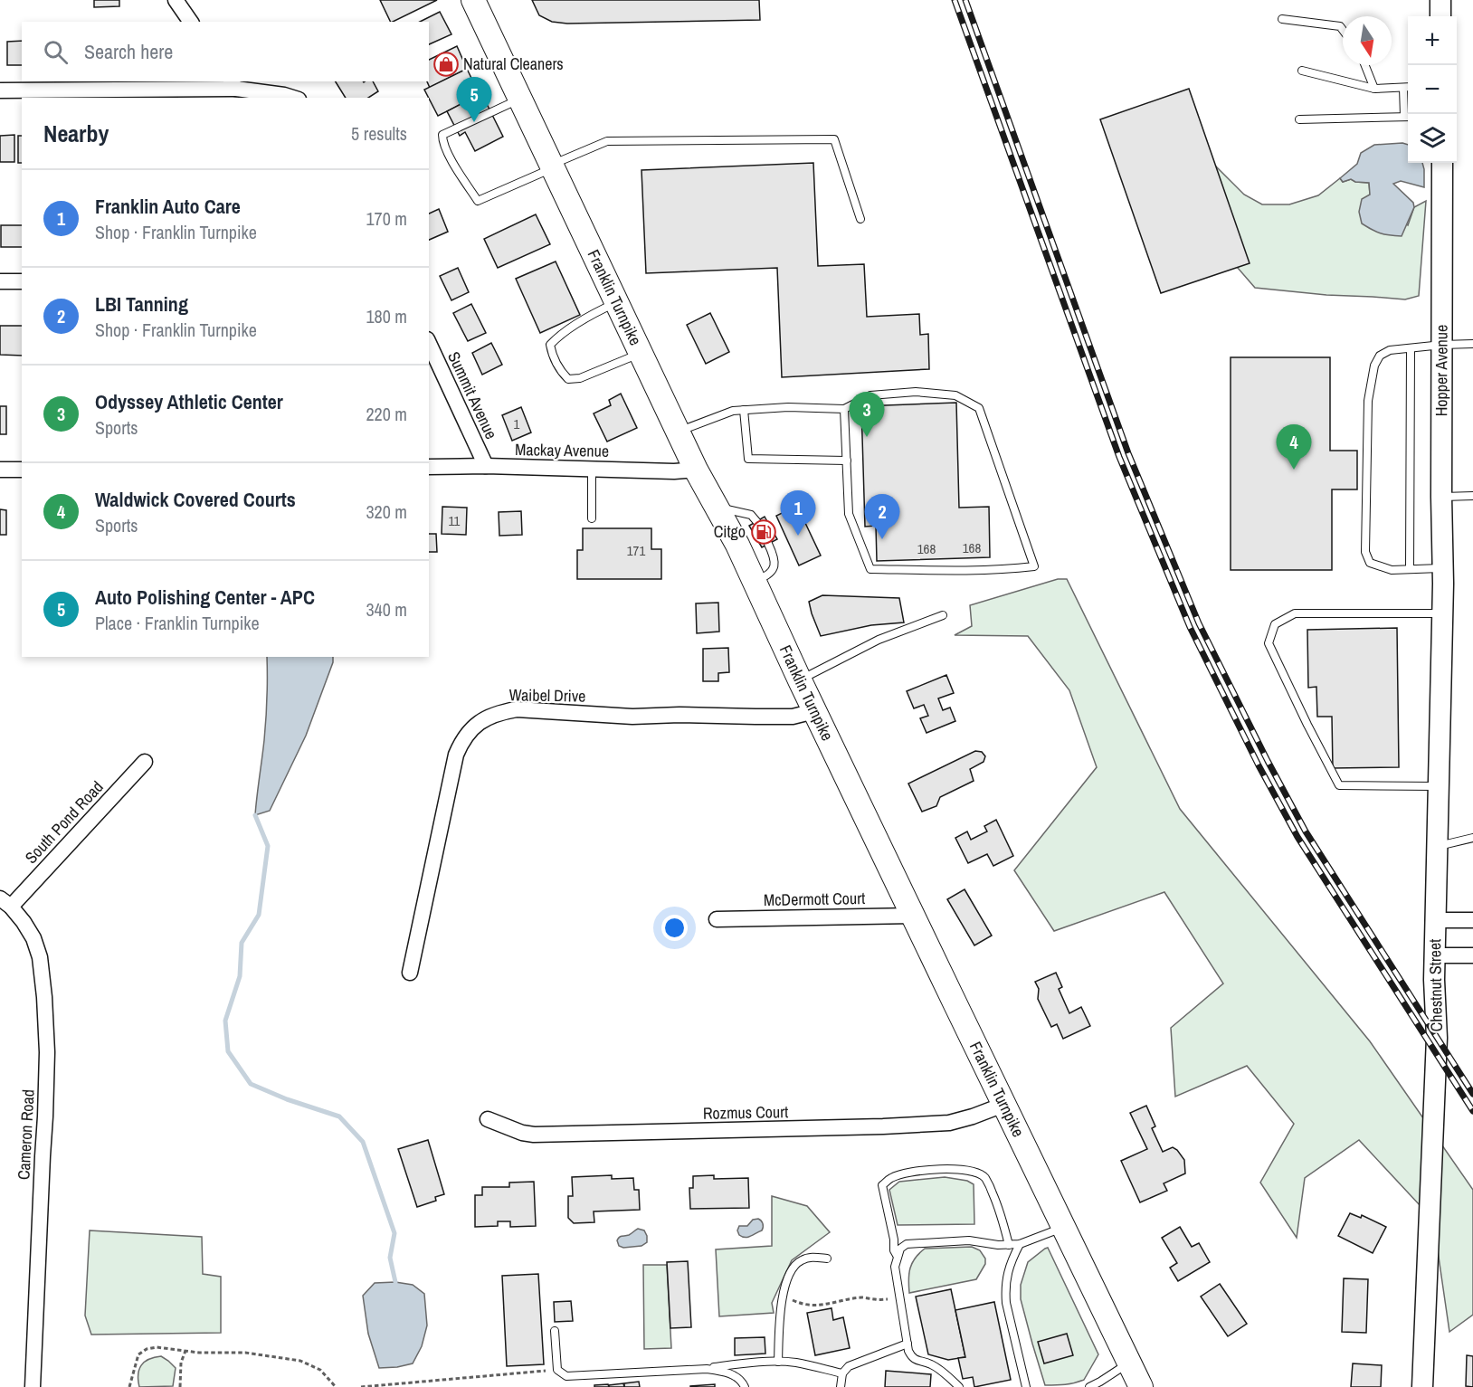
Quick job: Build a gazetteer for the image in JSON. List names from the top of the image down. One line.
{"streets":{"main road":["Franklin Turnpike"],"street":["Hopper Avenue","Summit Avenue","Mackay Avenue","Waibel Drive","South Pond Road","McDermott Court","Chestnut Street","Rozmus Court","Cameron Road"]},"crossings":[["Franklin Turnpike","Mackay Avenue"],["Franklin Turnpike","Waibel Drive"],["Franklin Turnpike","McDermott Court"],["Franklin Turnpike","Rozmus Court"],["Hopper Avenue","Chestnut Street"],["Summit Avenue","Mackay Avenue"],["South Pond Road","Cameron Road"]],"places":{"shop":["Natural Cleaners"],"fuel station":["Citgo"]},"house_numbers":["1","11","168","168","171"],"north":"bottom","page":{"map_buttons":["+","−"],"search":"Search here","pins":["5","3","4","1","2"],"heading":["Nearby","5 results"],"list":[{"mark":"1","name":"Franklin Auto Care","note":"Shop · Franklin Turnpike","value":"170 m"},{"mark":"2","name":"LBI Tanning","note":"Shop · Franklin Turnpike","value":"180 m"},{"mark":"3","name":"Odyssey Athletic Center","note":"Sports","value":"220 m"},{"mark":"4","name":"Waldwick Covered Courts","note":"Sports","value":"320 m"},{"mark":"5","name":"Auto Polishing Center - APC","note":"Place · Franklin Turnpike","value":"340 m"}]}}
